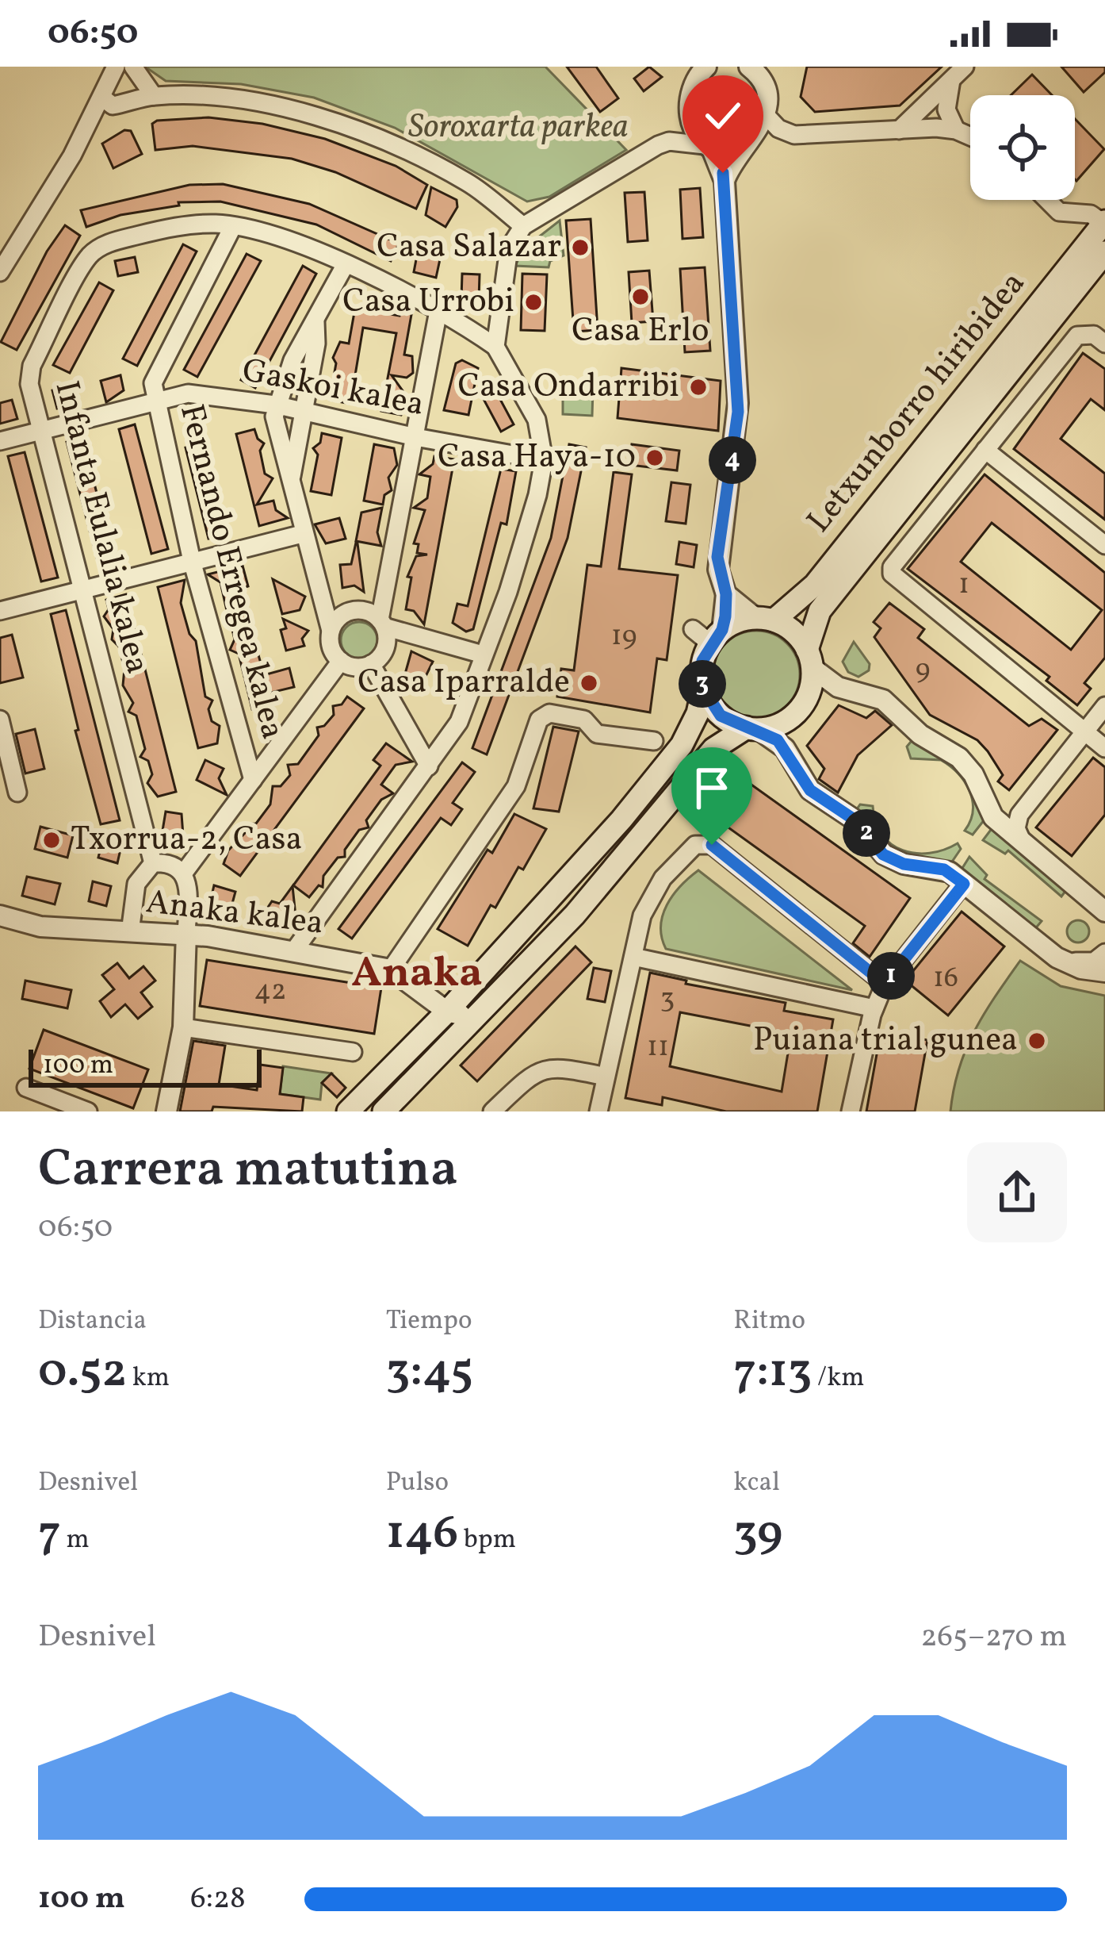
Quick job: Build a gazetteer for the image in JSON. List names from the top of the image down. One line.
{"streets":{"main road":["Letxunborro hiribidea"],"street":["Gaskoi kalea","Infanta Eulalia kalea","Fernando Erregea kalea","Anaka kalea"]},"crossings":[["Gaskoi kalea","Infanta Eulalia kalea"],["Gaskoi kalea","Fernando Erregea kalea"],["Infanta Eulalia kalea","Fernando Erregea kalea"]],"districts":["Anaka"],"parks":["Soroxarta parkea"],"places":["Casa Salazar","Casa Erlo","Casa Urrobi","Casa Ondarribi","Casa Haya-10","Casa Iparralde","Txorrua-2, Casa","Puiana trial gunea"],"house_numbers":["1","19","9","16","42","3","11"],"scale_bar":"100 m","page":{"status":"06:50","pins":["4","3","2","1"],"scale":"100 m","heading":["Carrera matutina","06:50"],"stats":[["Distancia","0.52 km"],["Tiempo","3:45"],["Ritmo","7:13 /km"],["Desnivel","7 m"],["Pulso","146 bpm"],["kcal","39"]],"chart":["Desnivel","265–270 m"],"list":[{"name":"100 m","note":"6:28"}]}}
